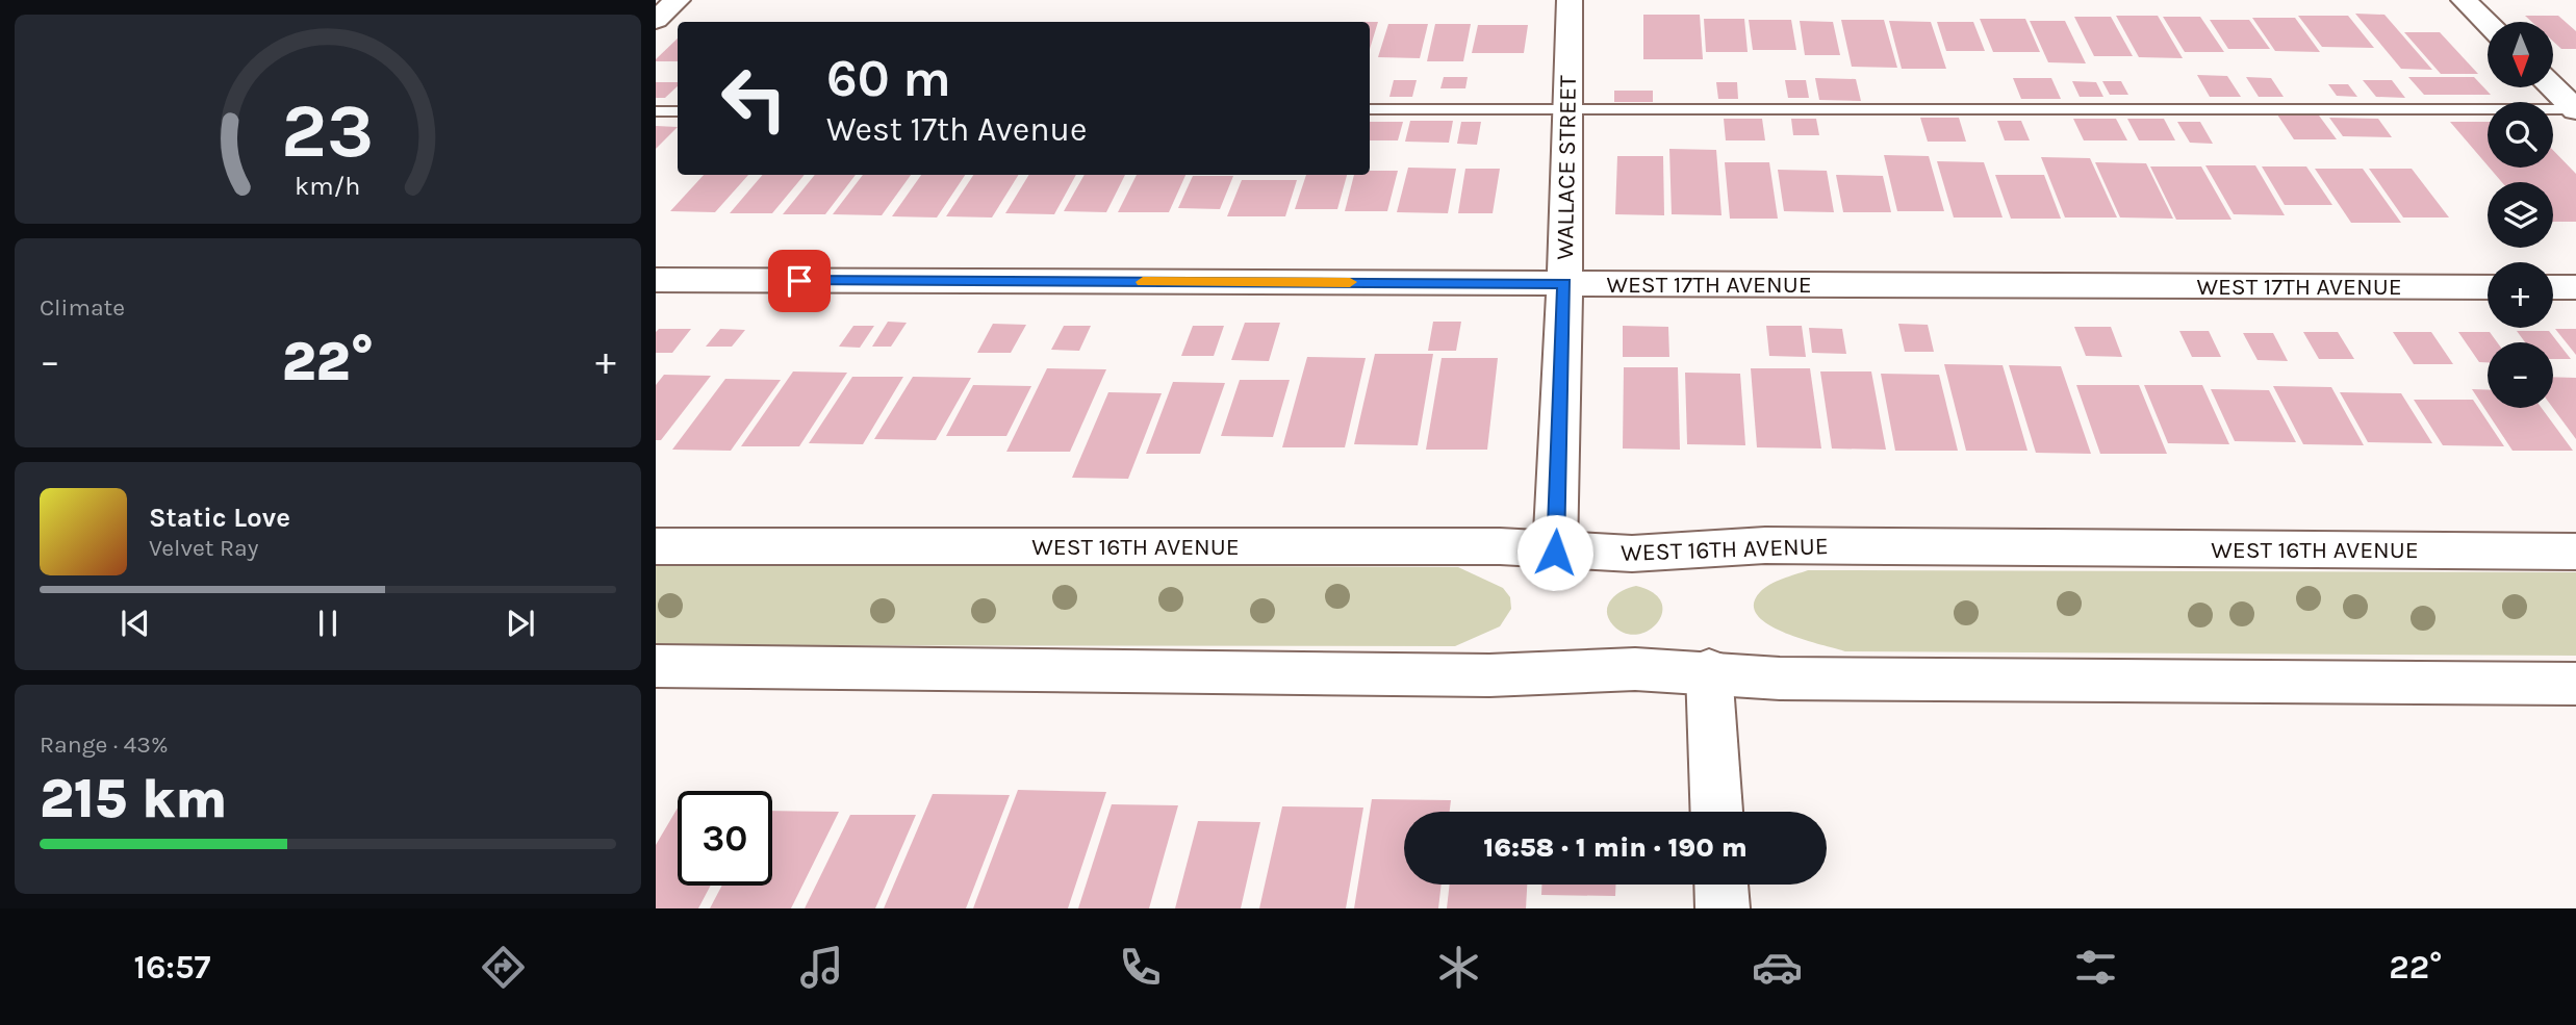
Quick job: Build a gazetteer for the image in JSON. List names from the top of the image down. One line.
{"streets":{"street":["WALLACE STREET","WEST 17TH AVENUE","WEST 16TH AVENUE"]},"crossings":[["WALLACE STREET","WEST 17TH AVENUE"],["WALLACE STREET","WEST 16TH AVENUE"]],"north":"bottom","page":{"map_buttons":["+","−"],"turn":["60 m","West 17th Avenue"],"tile":["Climate",["Range · 43%","215 km"]],"heat":["−","22°","+"],"song":["Static Love","Velvet Ray"],"limit":"30","trip":"16:58 · 1 min · 190 m","tabs":["16:57","22°"],"gauge":["23","km/h"]}}
